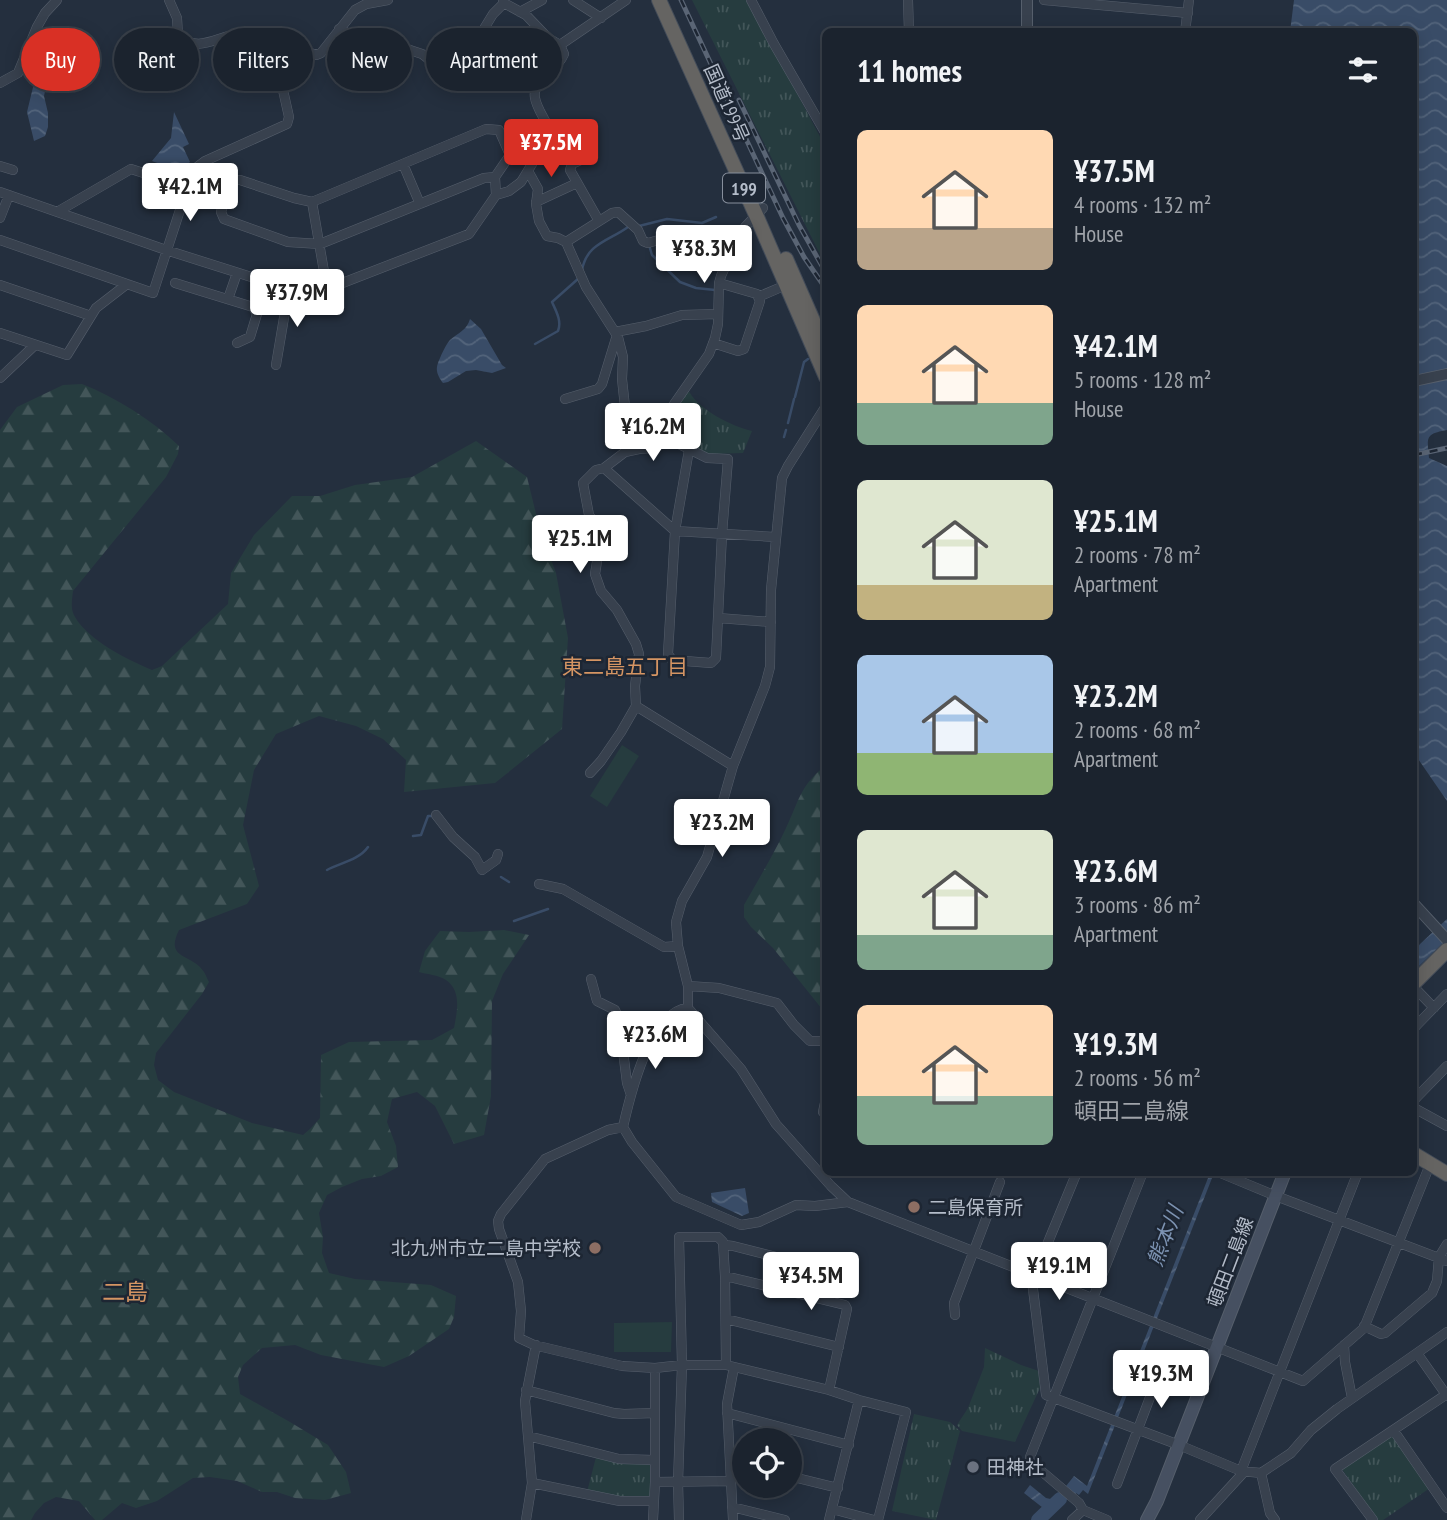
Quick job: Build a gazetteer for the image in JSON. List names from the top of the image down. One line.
{"streets":{"highway":["国道199号","199"],"main road":["頓田二島線"]},"districts":["東二島五丁目","二島"],"water":["熊本川"],"places":["二島保育所","北九州市立二島中学校","田神社"],"page":{"chip":["Buy","Rent","Filters","New","Apartment"],"heading":"11 homes","list":[{"name":"¥37.5M","note":"4 rooms · 132 m² · House"},{"name":"¥42.1M","note":"5 rooms · 128 m² · House"},{"name":"¥25.1M","note":"2 rooms · 78 m² · Apartment"},{"name":"¥23.2M","note":"2 rooms · 68 m² · Apartment"},{"name":"¥23.6M","note":"3 rooms · 86 m² · Apartment"},{"name":"¥19.3M","note":"2 rooms · 56 m² · 頓田二島線"}],"price":["¥37.5M","¥42.1M","¥38.3M","¥37.9M","¥16.2M","¥25.1M","¥23.2M","¥23.6M","¥19.1M","¥34.5M","¥19.3M"]}}
